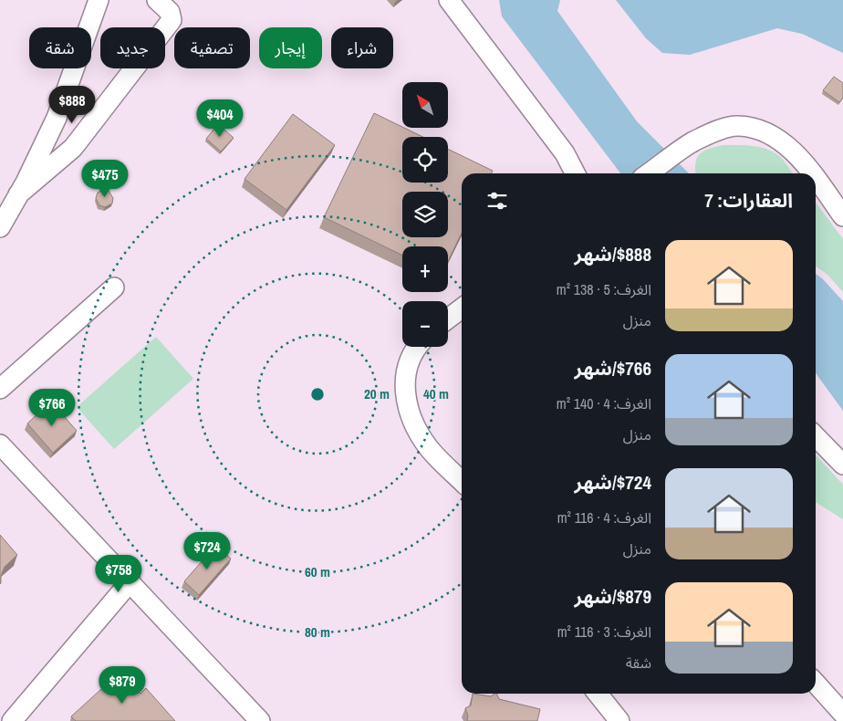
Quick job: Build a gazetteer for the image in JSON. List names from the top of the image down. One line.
{"north":"top left","page":{"chip":["شراء","إيجار","تصفية","جديد","شقة"],"map_buttons":["+","−"],"price":["$888","$404","$475","$766","$724","$758","$879"],"heading":"العقارات: 7","list":[{"name":"$888/شهر","note":"الغرف: 5 · 138 m² · منزل"},{"name":"$766/شهر","note":"الغرف: 4 · 140 m² · منزل"},{"name":"$724/شهر","note":"الغرف: 4 · 116 m² · منزل"},{"name":"$879/شهر","note":"الغرف: 3 · 116 m² · شقة"}]},"rings":["20 m","40 m","60 m","80 m"]}
